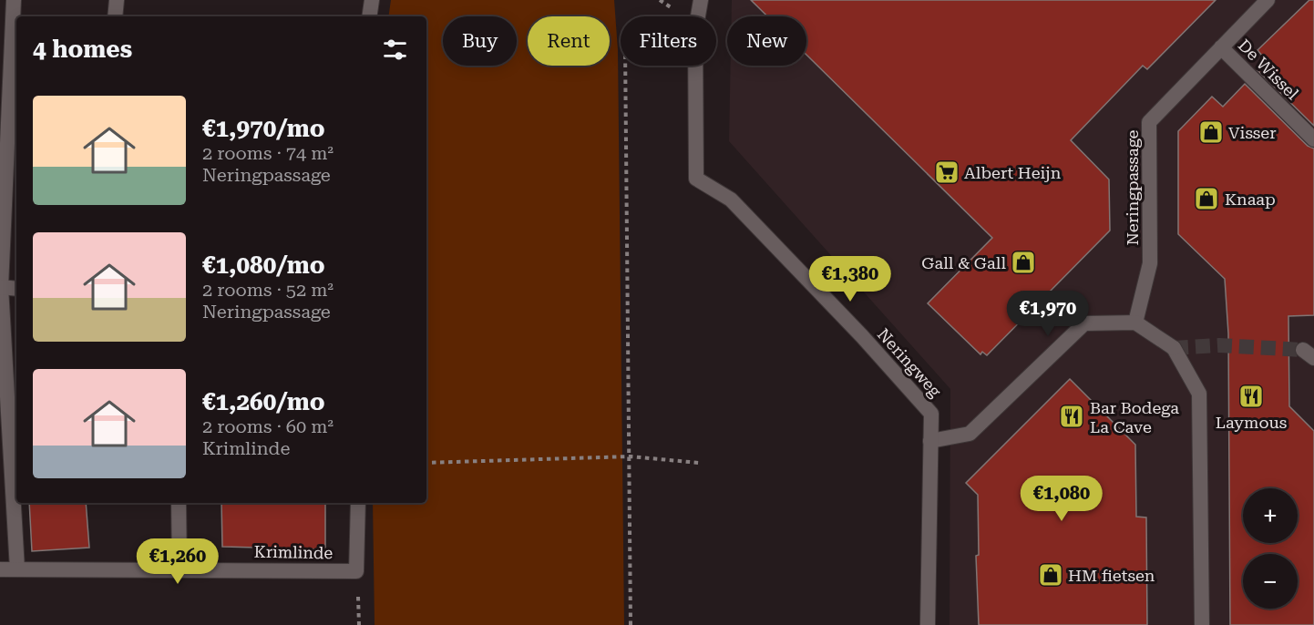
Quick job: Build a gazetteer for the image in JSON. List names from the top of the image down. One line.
{"streets":{"street":["De Wissel","Neringpassage","Neringweg","Krimlinde"]},"crossings":[["De Wissel","Neringpassage"]],"places":{"shop":["Visser","Knaap","Gall & Gall","HM fietsen"],"supermarket":["Albert Heijn"],"restaurant":["Laymous","Bar Bodega La Cave"]},"page":{"chip":["Buy","Rent","Filters","New"],"heading":"4 homes","list":[{"name":"€1,970/mo","note":"2 rooms · 74 m² · Neringpassage"},{"name":"€1,080/mo","note":"2 rooms · 52 m² · Neringpassage"},{"name":"€1,260/mo","note":"2 rooms · 60 m² · Krimlinde"}],"price":["€1,380","€1,970","€1,080","€1,260"],"map_buttons":["+","−"]}}
